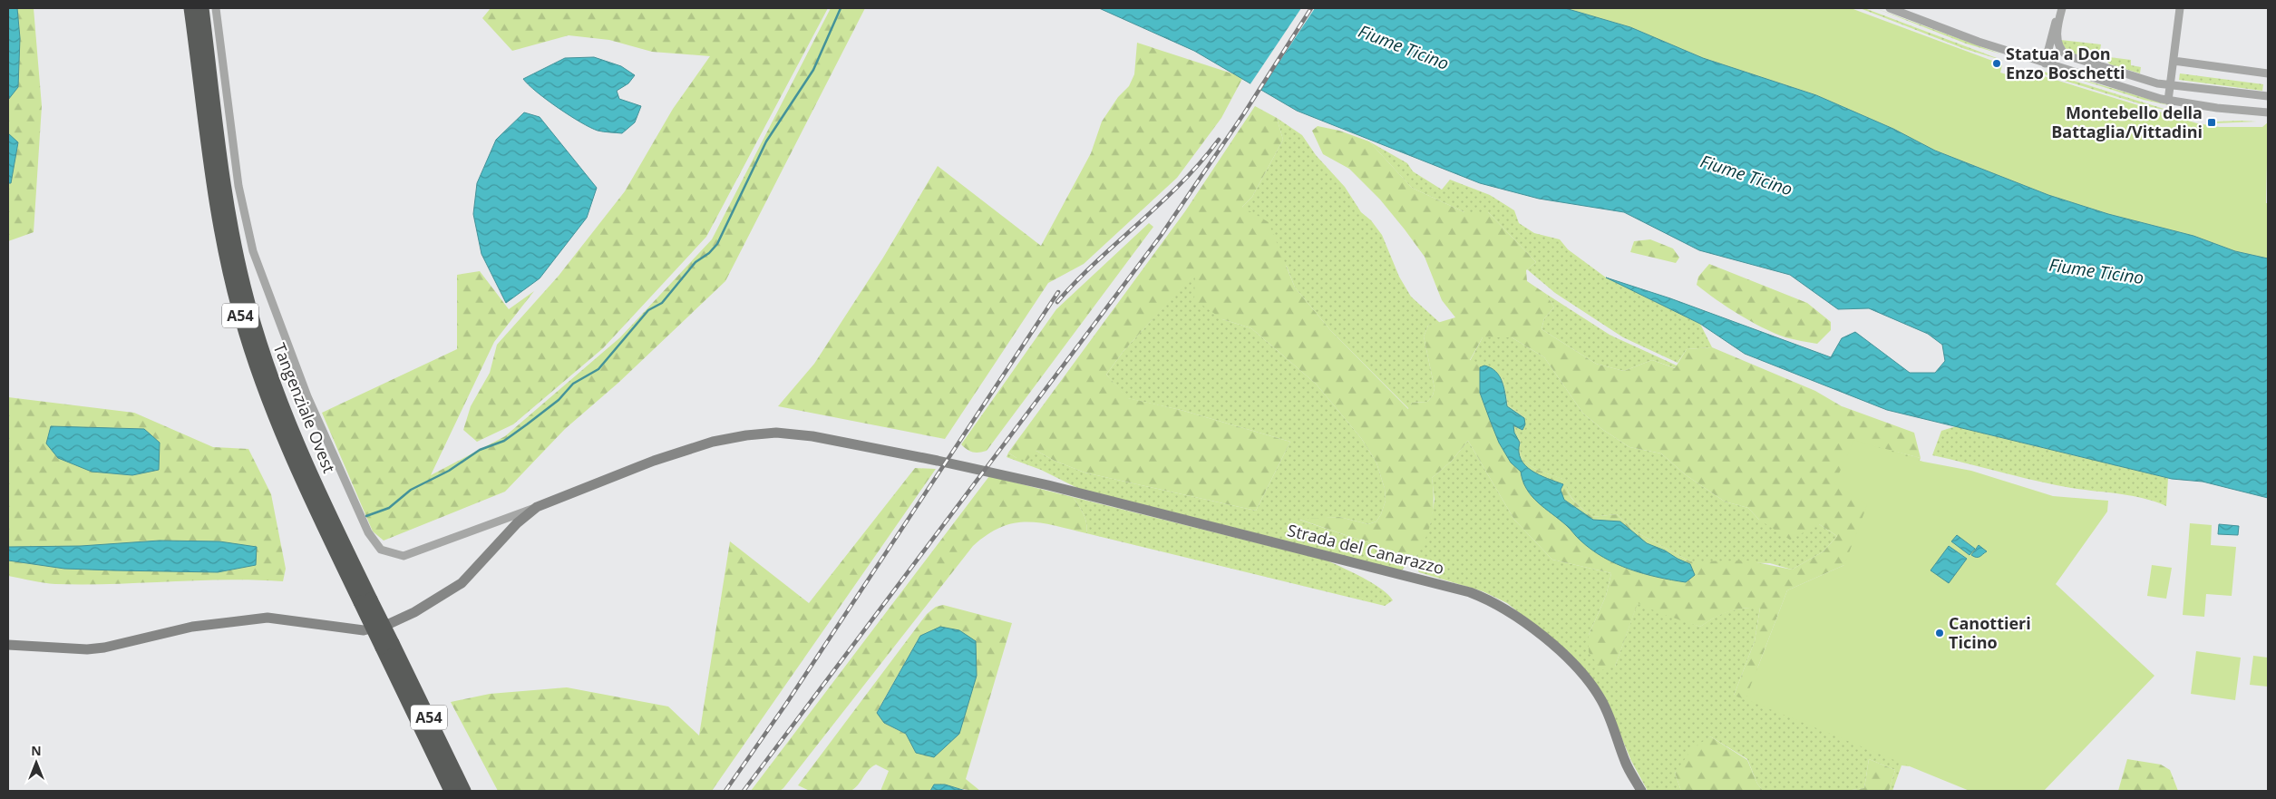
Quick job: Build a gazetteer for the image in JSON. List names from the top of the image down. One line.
{"streets":{"highway":["A54","Tangenziale Ovest"],"street":["Strada del Canarazzo"]},"water":["Fiume Ticino"],"places":{"other":["Statua a Don Enzo Boschetti","Canottieri Ticino"],"transit":["Montebello della Battaglia/Vittadini"]},"north":"top"}
